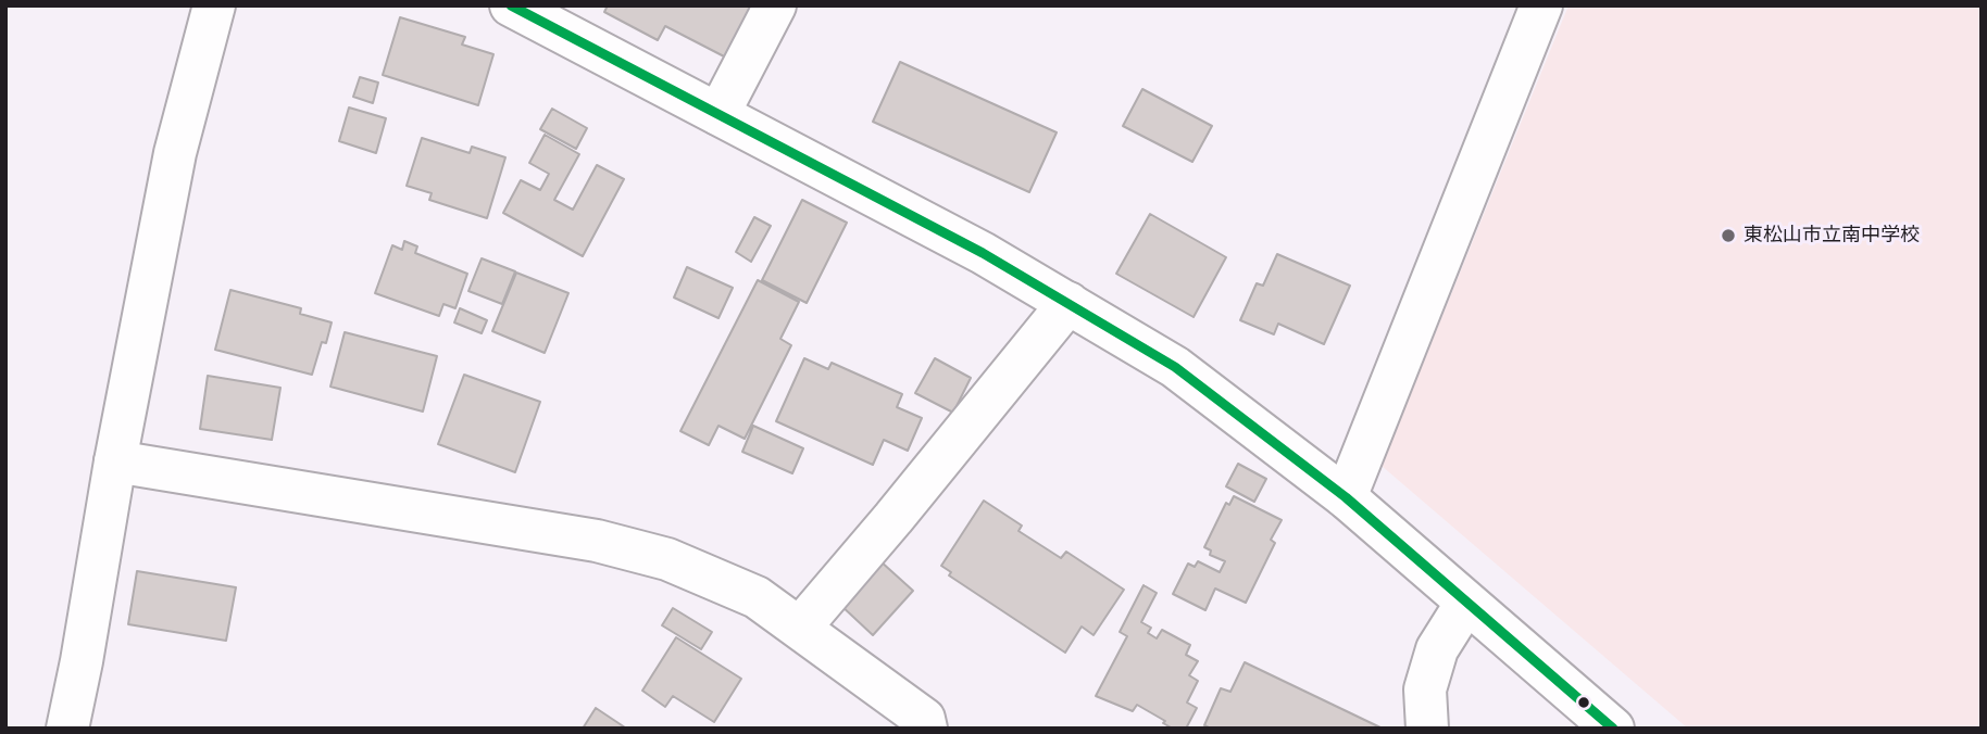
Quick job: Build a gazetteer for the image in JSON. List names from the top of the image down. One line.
{"places":["東松山市立南中学校"]}
